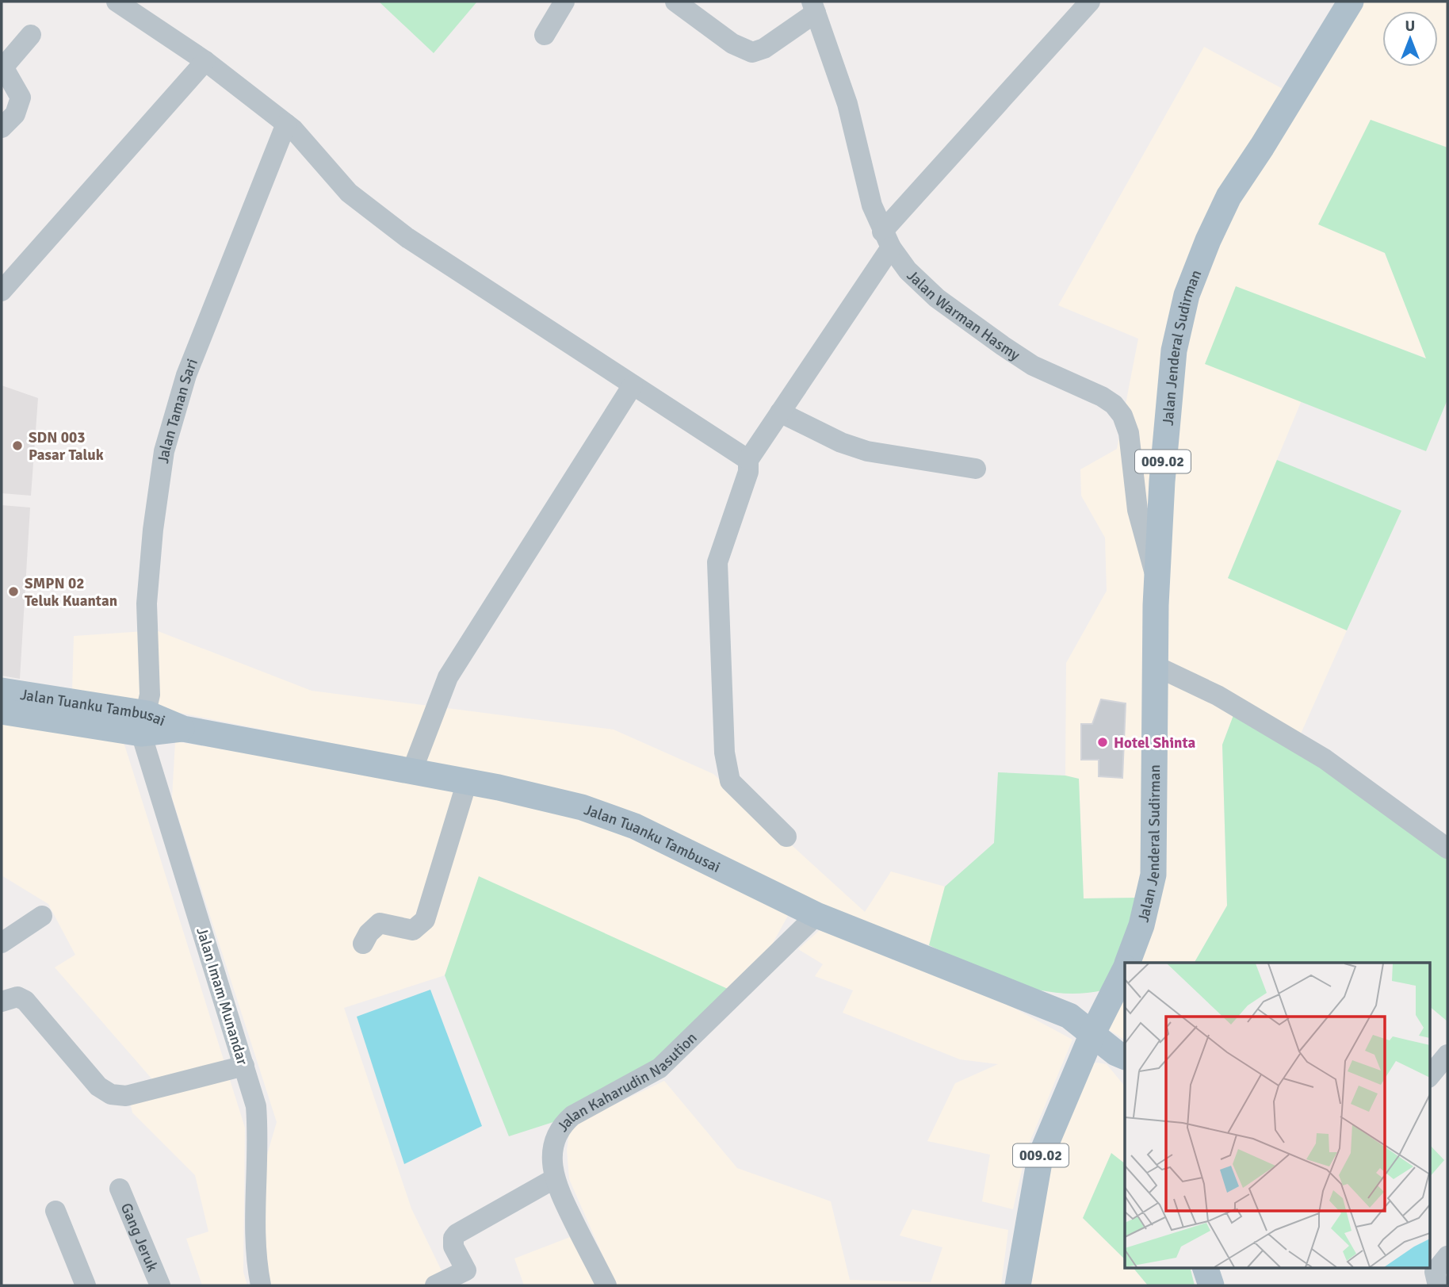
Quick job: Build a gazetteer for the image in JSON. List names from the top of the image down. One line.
{"streets":{"main road":["Jalan Jenderal Sudirman","009.02","Jalan Tuanku Tambusai"],"street":["Jalan Warman Hasmy","Jalan Taman Sari","Jalan Imam Munandar","Jalan Kaharudin Nasution","Gang Jeruk"]},"crossings":[["Jalan Warman Hasmy","Jalan Jenderal Sudirman"],["Jalan Taman Sari","Jalan Tuanku Tambusai"],["Jalan Taman Sari","Jalan Imam Munandar"],["009.02","Jalan Tuanku Tambusai"],["Jalan Tuanku Tambusai","Jalan Imam Munandar"],["Jalan Tuanku Tambusai","Jalan Kaharudin Nasution"]],"places":["SDN 003 Pasar Taluk","SMPN 02 Teluk Kuantan","Hotel Shinta"],"north":"top"}
